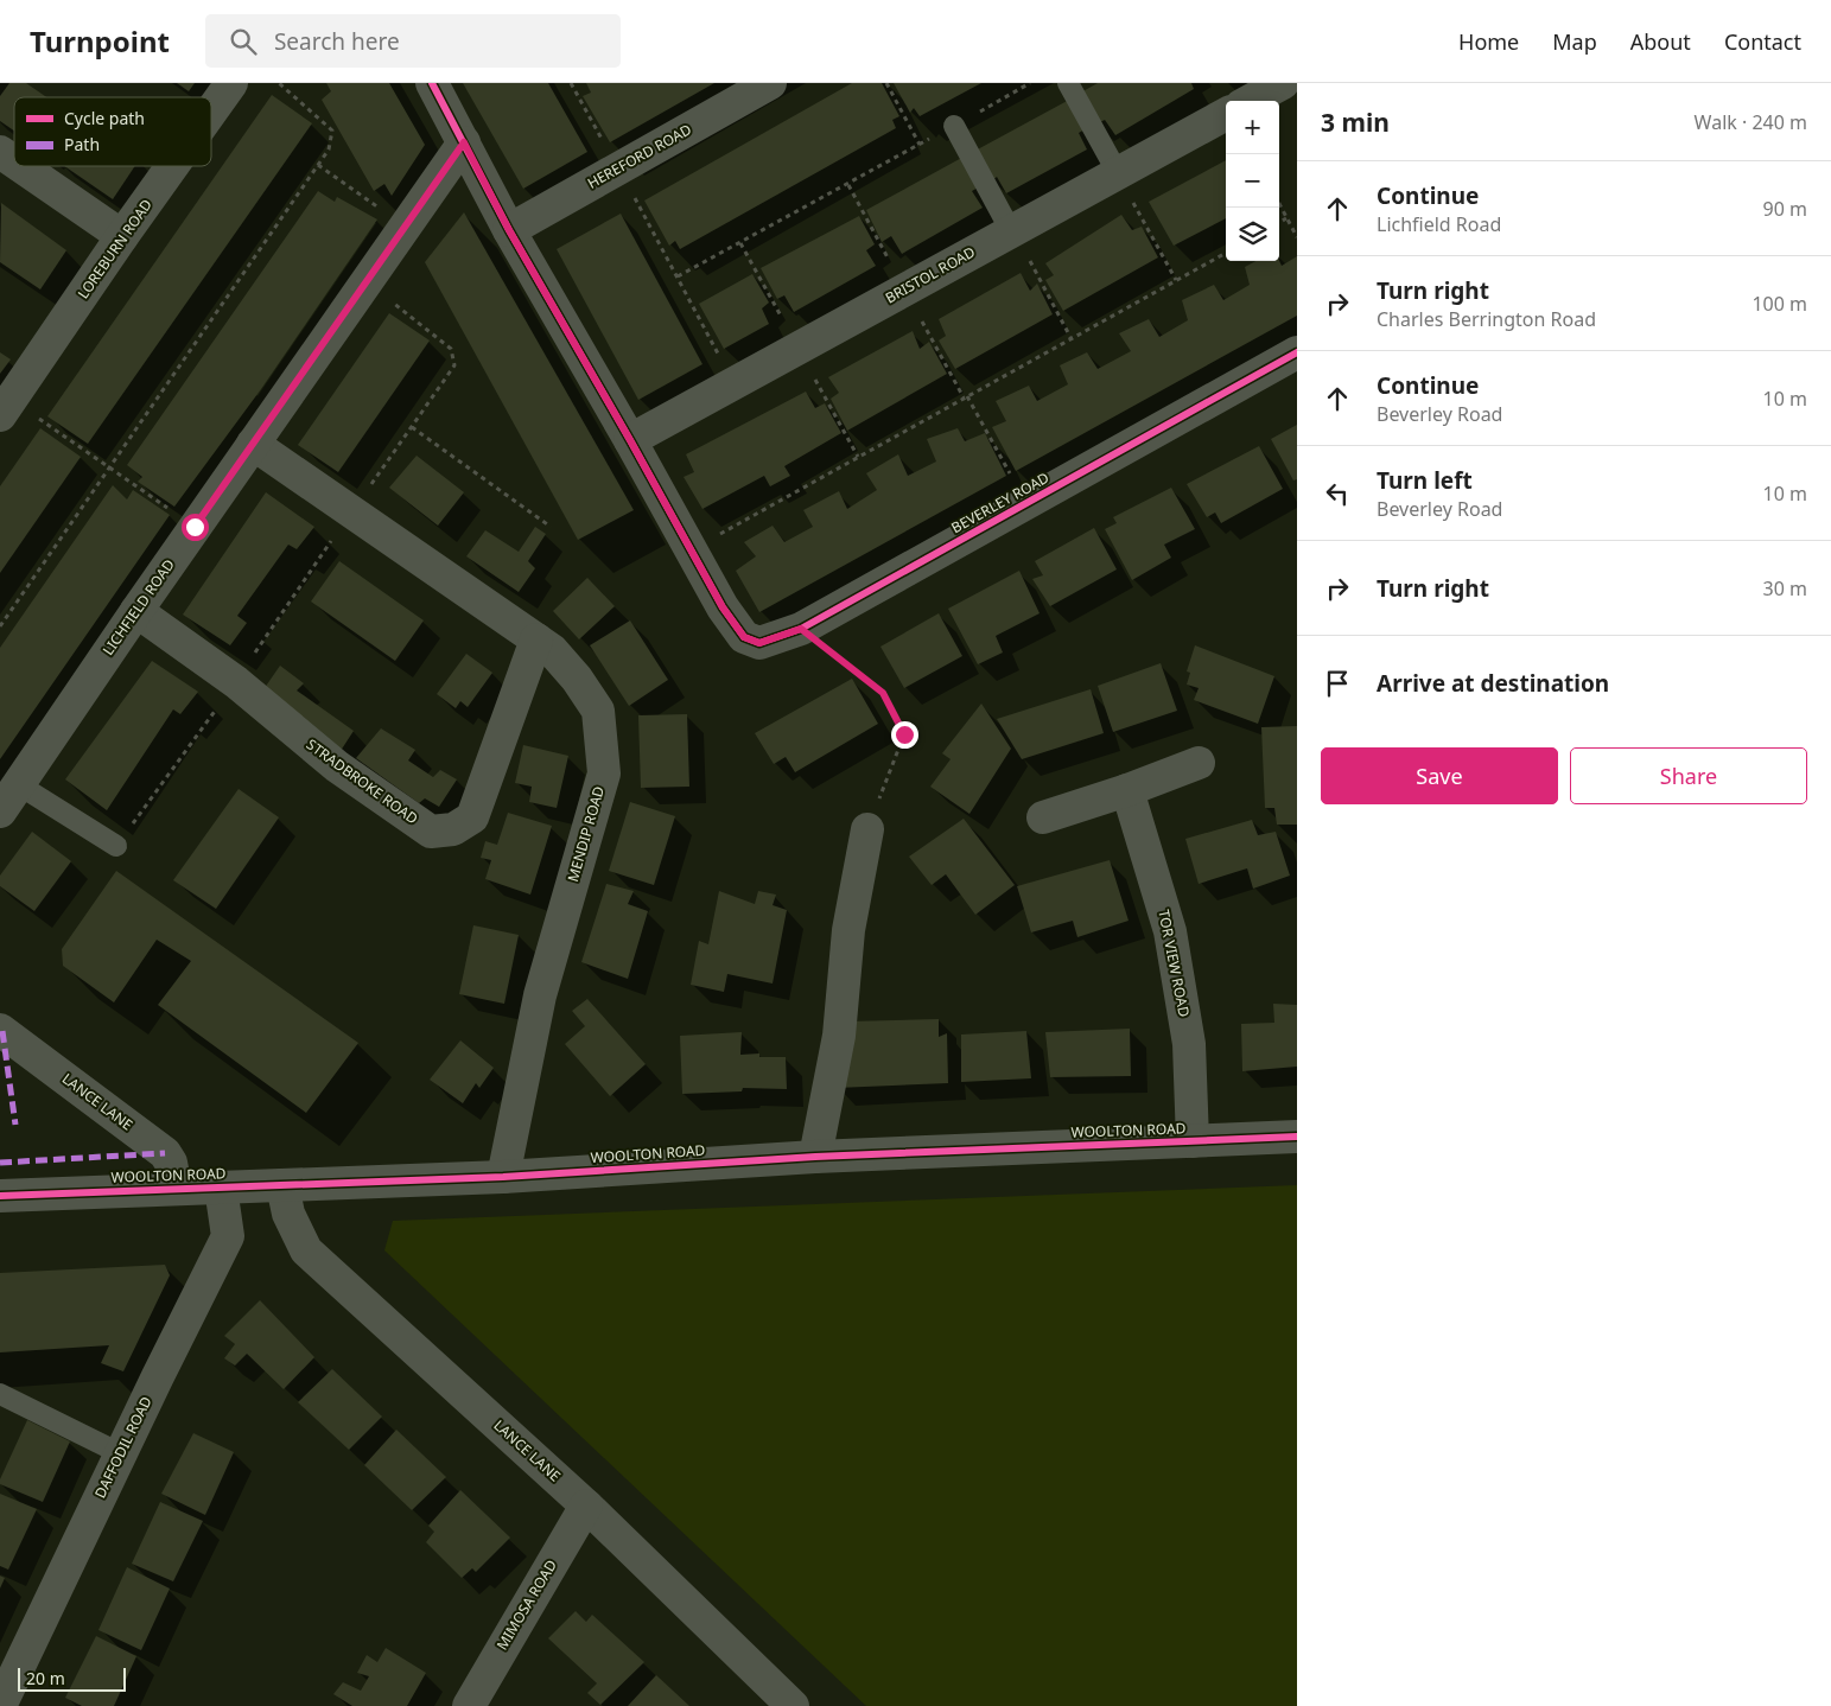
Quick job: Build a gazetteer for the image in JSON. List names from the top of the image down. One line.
{"streets":{"street":["HEREFORD ROAD","LOREBURN ROAD","BRISTOL ROAD","BEVERLEY ROAD","LICHFIELD ROAD","STRADBROKE ROAD","MENDIP ROAD","TOR VIEW ROAD","LANCE LANE","WOOLTON ROAD","DAFFODIL ROAD","MIMOSA ROAD"]},"crossings":[["HEREFORD ROAD","BEVERLEY ROAD"],["BRISTOL ROAD","BEVERLEY ROAD"],["BEVERLEY ROAD","LICHFIELD ROAD"],["LICHFIELD ROAD","STRADBROKE ROAD"],["LICHFIELD ROAD","MENDIP ROAD"],["STRADBROKE ROAD","MENDIP ROAD"],["MENDIP ROAD","WOOLTON ROAD"],["TOR VIEW ROAD","WOOLTON ROAD"],["LANCE LANE","WOOLTON ROAD"],["LANCE LANE","MIMOSA ROAD"],["WOOLTON ROAD","DAFFODIL ROAD"]],"legend":["Cycle path","Path"],"scale_bar":"20 m","page":{"header":"Turnpoint","search":"Search here","nav":["Home","Map","About","Contact"],"heading":["3 min","Walk · 240 m"],"map_buttons":["+","−"],"list":[["Continue","Lichfield Road","90 m"],["Turn right","Charles Berrington Road","100 m"],["Continue","Beverley Road","10 m"],["Turn left","Beverley Road","10 m"],["Turn right","30 m"],"Arrive at destination"],"buttons":["Save","Share"],"scale":"20 m"}}
